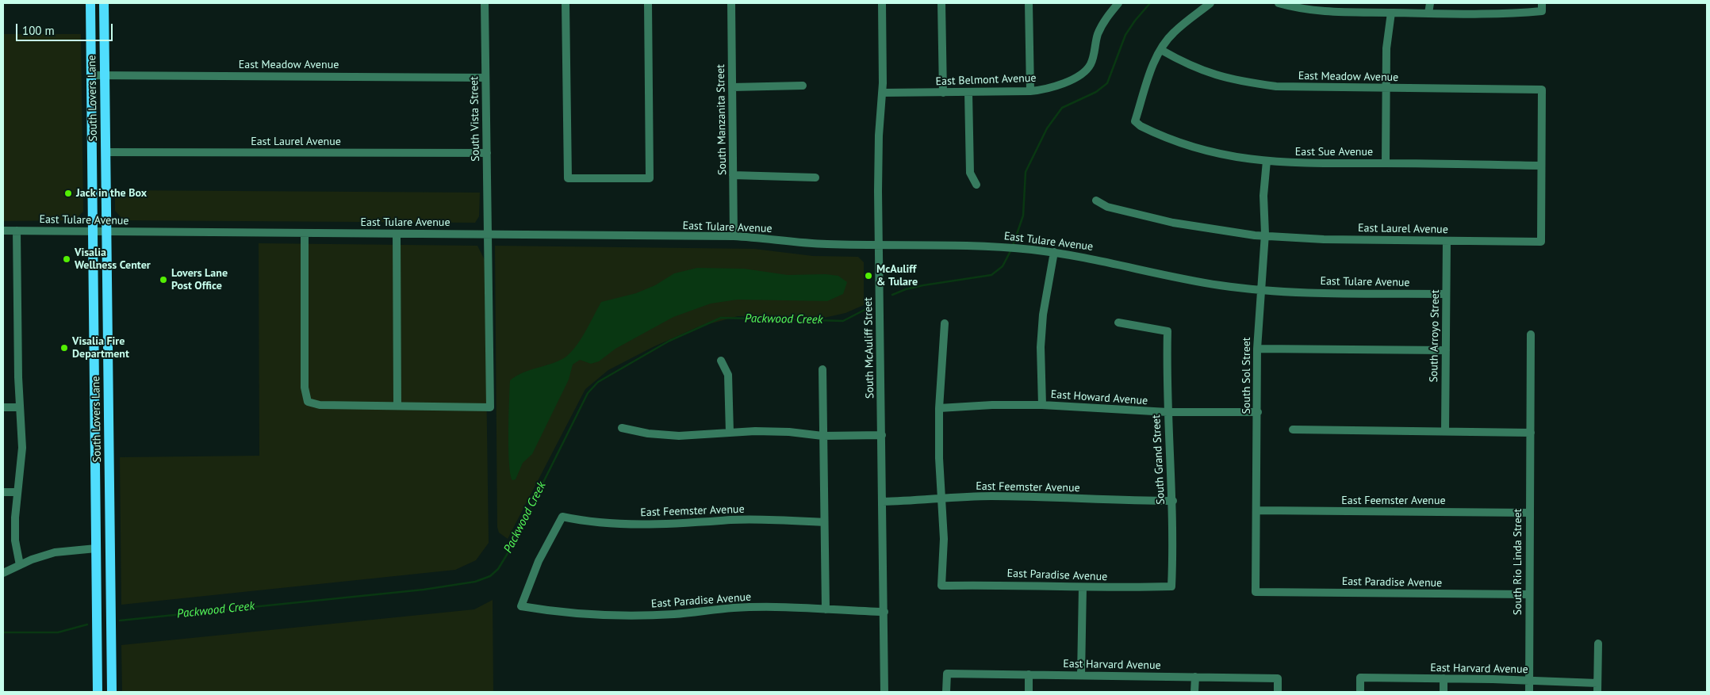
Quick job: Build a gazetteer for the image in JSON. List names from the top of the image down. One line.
{"streets":{"main road":["South Lovers Lane"],"street":["East Meadow Avenue","East Belmont Avenue","South Vista Street","South Manzanita Street","East Laurel Avenue","East Sue Avenue","East Tulare Avenue","South Arroyo Street","South McAuliff Street","South Sol Street","East Howard Avenue","South Grand Street","East Feemster Avenue","South Rio Linda Street","East Paradise Avenue","East Harvard Avenue"]},"crossings":[["East Meadow Avenue","South Lovers Lane"],["East Meadow Avenue","South Vista Street"],["East Meadow Avenue","East Laurel Avenue"],["East Meadow Avenue","East Sue Avenue"],["East Belmont Avenue","South McAuliff Street"],["South Lovers Lane","East Laurel Avenue"],["South Lovers Lane","East Tulare Avenue"],["South Vista Street","East Laurel Avenue"],["South Vista Street","East Tulare Avenue"],["South Manzanita Street","East Tulare Avenue"],["East Laurel Avenue","East Sue Avenue"],["East Laurel Avenue","South Arroyo Street"],["East Laurel Avenue","South Sol Street"],["East Sue Avenue","South Sol Street"],["East Tulare Avenue","South Arroyo Street"],["East Tulare Avenue","South McAuliff Street"],["East Tulare Avenue","South Sol Street"],["South McAuliff Street","East Feemster Avenue"],["South McAuliff Street","East Paradise Avenue"],["South Sol Street","East Howard Avenue"],["South Sol Street","East Feemster Avenue"],["South Sol Street","East Paradise Avenue"],["East Howard Avenue","South Grand Street"],["South Grand Street","East Feemster Avenue"],["South Grand Street","East Paradise Avenue"],["East Feemster Avenue","South Rio Linda Street"],["East Feemster Avenue","East Paradise Avenue"],["South Rio Linda Street","East Paradise Avenue"],["South Rio Linda Street","East Harvard Avenue"]],"water":["Packwood Creek"],"places":["Jack in the Box","Visalia Wellness Center","McAuliff & Tulare","Lovers Lane Post Office","Visalia Fire Department"],"scale_bar":"100 m"}
